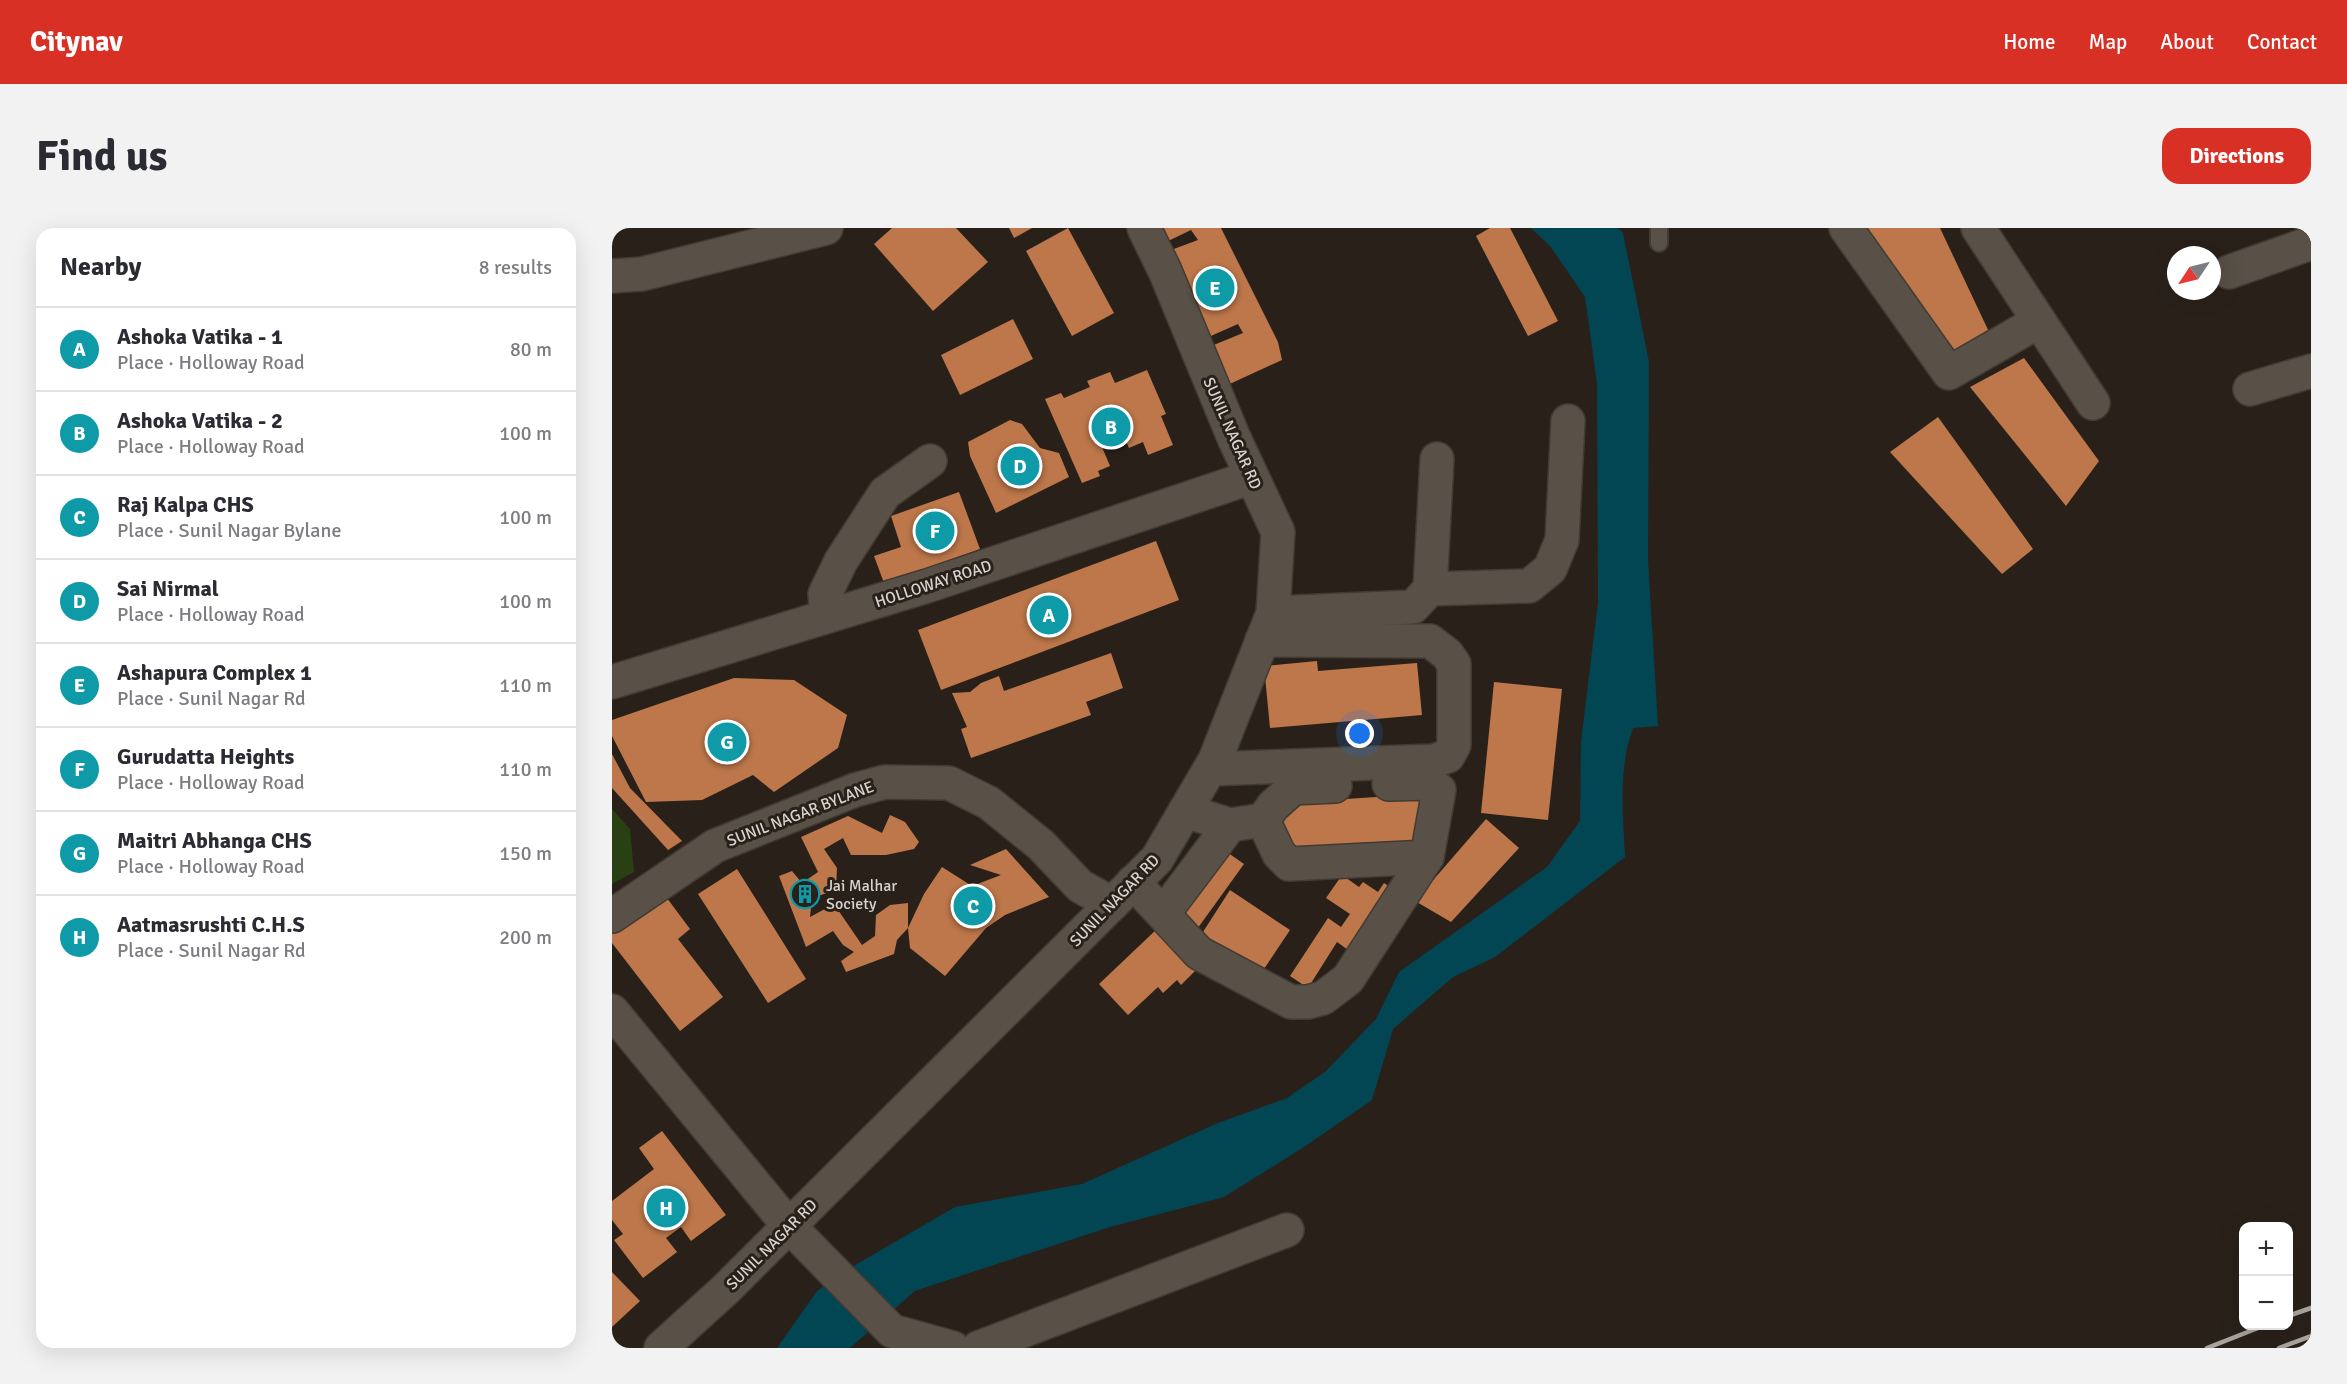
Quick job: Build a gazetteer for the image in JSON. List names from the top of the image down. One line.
{"streets":{"street":["SUNIL NAGAR RD","HOLLOWAY ROAD","SUNIL NAGAR BYLANE"]},"crossings":[["SUNIL NAGAR RD","HOLLOWAY ROAD"],["SUNIL NAGAR RD","SUNIL NAGAR BYLANE"]],"places":{"building":["Jai Malhar Society"]},"north":"bottom left","page":{"header":"Citynav","nav":["Home","Map","About","Contact"],"buttons":"Directions","title":"Find us","heading":["Nearby","8 results"],"pins":["E","B","D","F","A","G","C","H"],"list":[{"mark":"A","name":"Ashoka Vatika - 1","note":"Place · Holloway Road","value":"80 m"},{"mark":"B","name":"Ashoka Vatika - 2","note":"Place · Holloway Road","value":"100 m"},{"mark":"C","name":"Raj Kalpa CHS","note":"Place · Sunil Nagar Bylane","value":"100 m"},{"mark":"D","name":"Sai Nirmal","note":"Place · Holloway Road","value":"100 m"},{"mark":"E","name":"Ashapura Complex 1","note":"Place · Sunil Nagar Rd","value":"110 m"},{"mark":"F","name":"Gurudatta Heights","note":"Place · Holloway Road","value":"110 m"},{"mark":"G","name":"Maitri Abhanga CHS","note":"Place · Holloway Road","value":"150 m"},{"mark":"H","name":"Aatmasrushti C.H.S","note":"Place · Sunil Nagar Rd","value":"200 m"}],"map_buttons":["+","−"]}}
